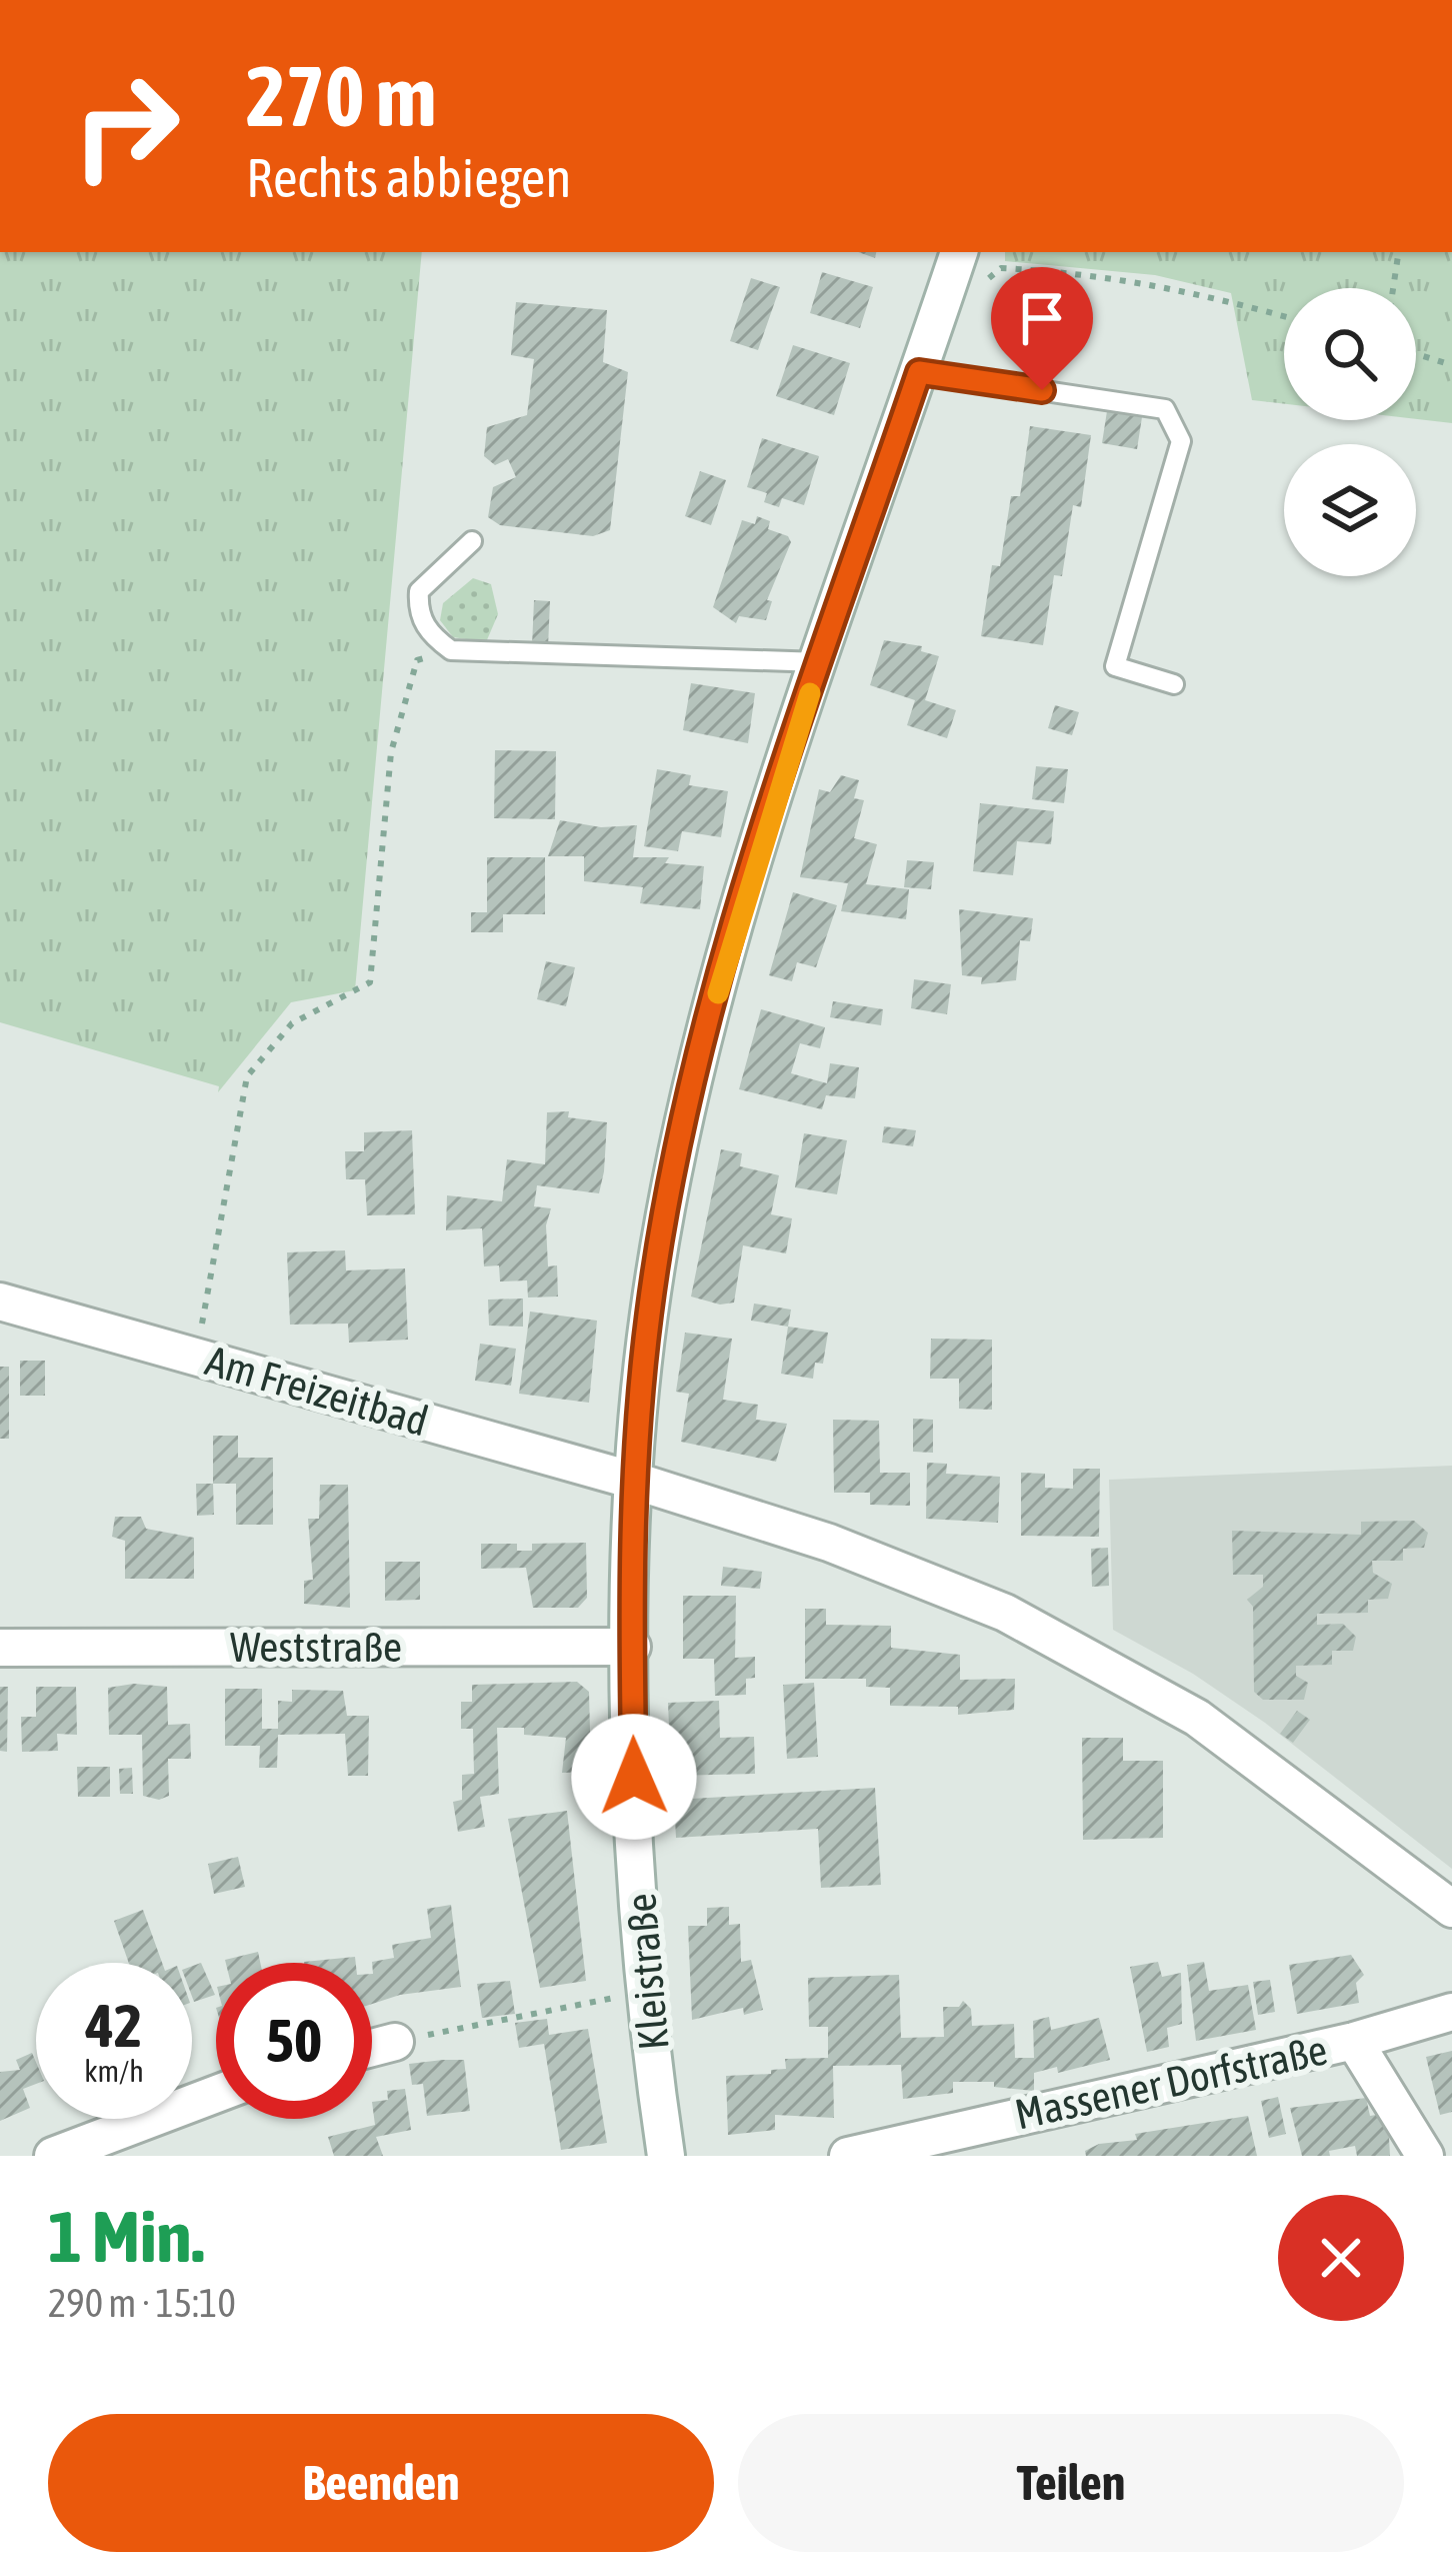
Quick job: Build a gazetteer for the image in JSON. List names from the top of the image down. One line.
{"streets":{"street":["Am Freizeitbad","Weststraße","Kleistraße","Massener Dorfstraße"]},"crossings":[["Am Freizeitbad","Kleistraße"],["Weststraße","Kleistraße"]],"page":{"turn":["270 m","Rechts abbiegen"],"speed":"42 km/h","limit":"50","heading":["1 Min.","290 m · 15:10"],"buttons":["Beenden","Teilen"]}}
